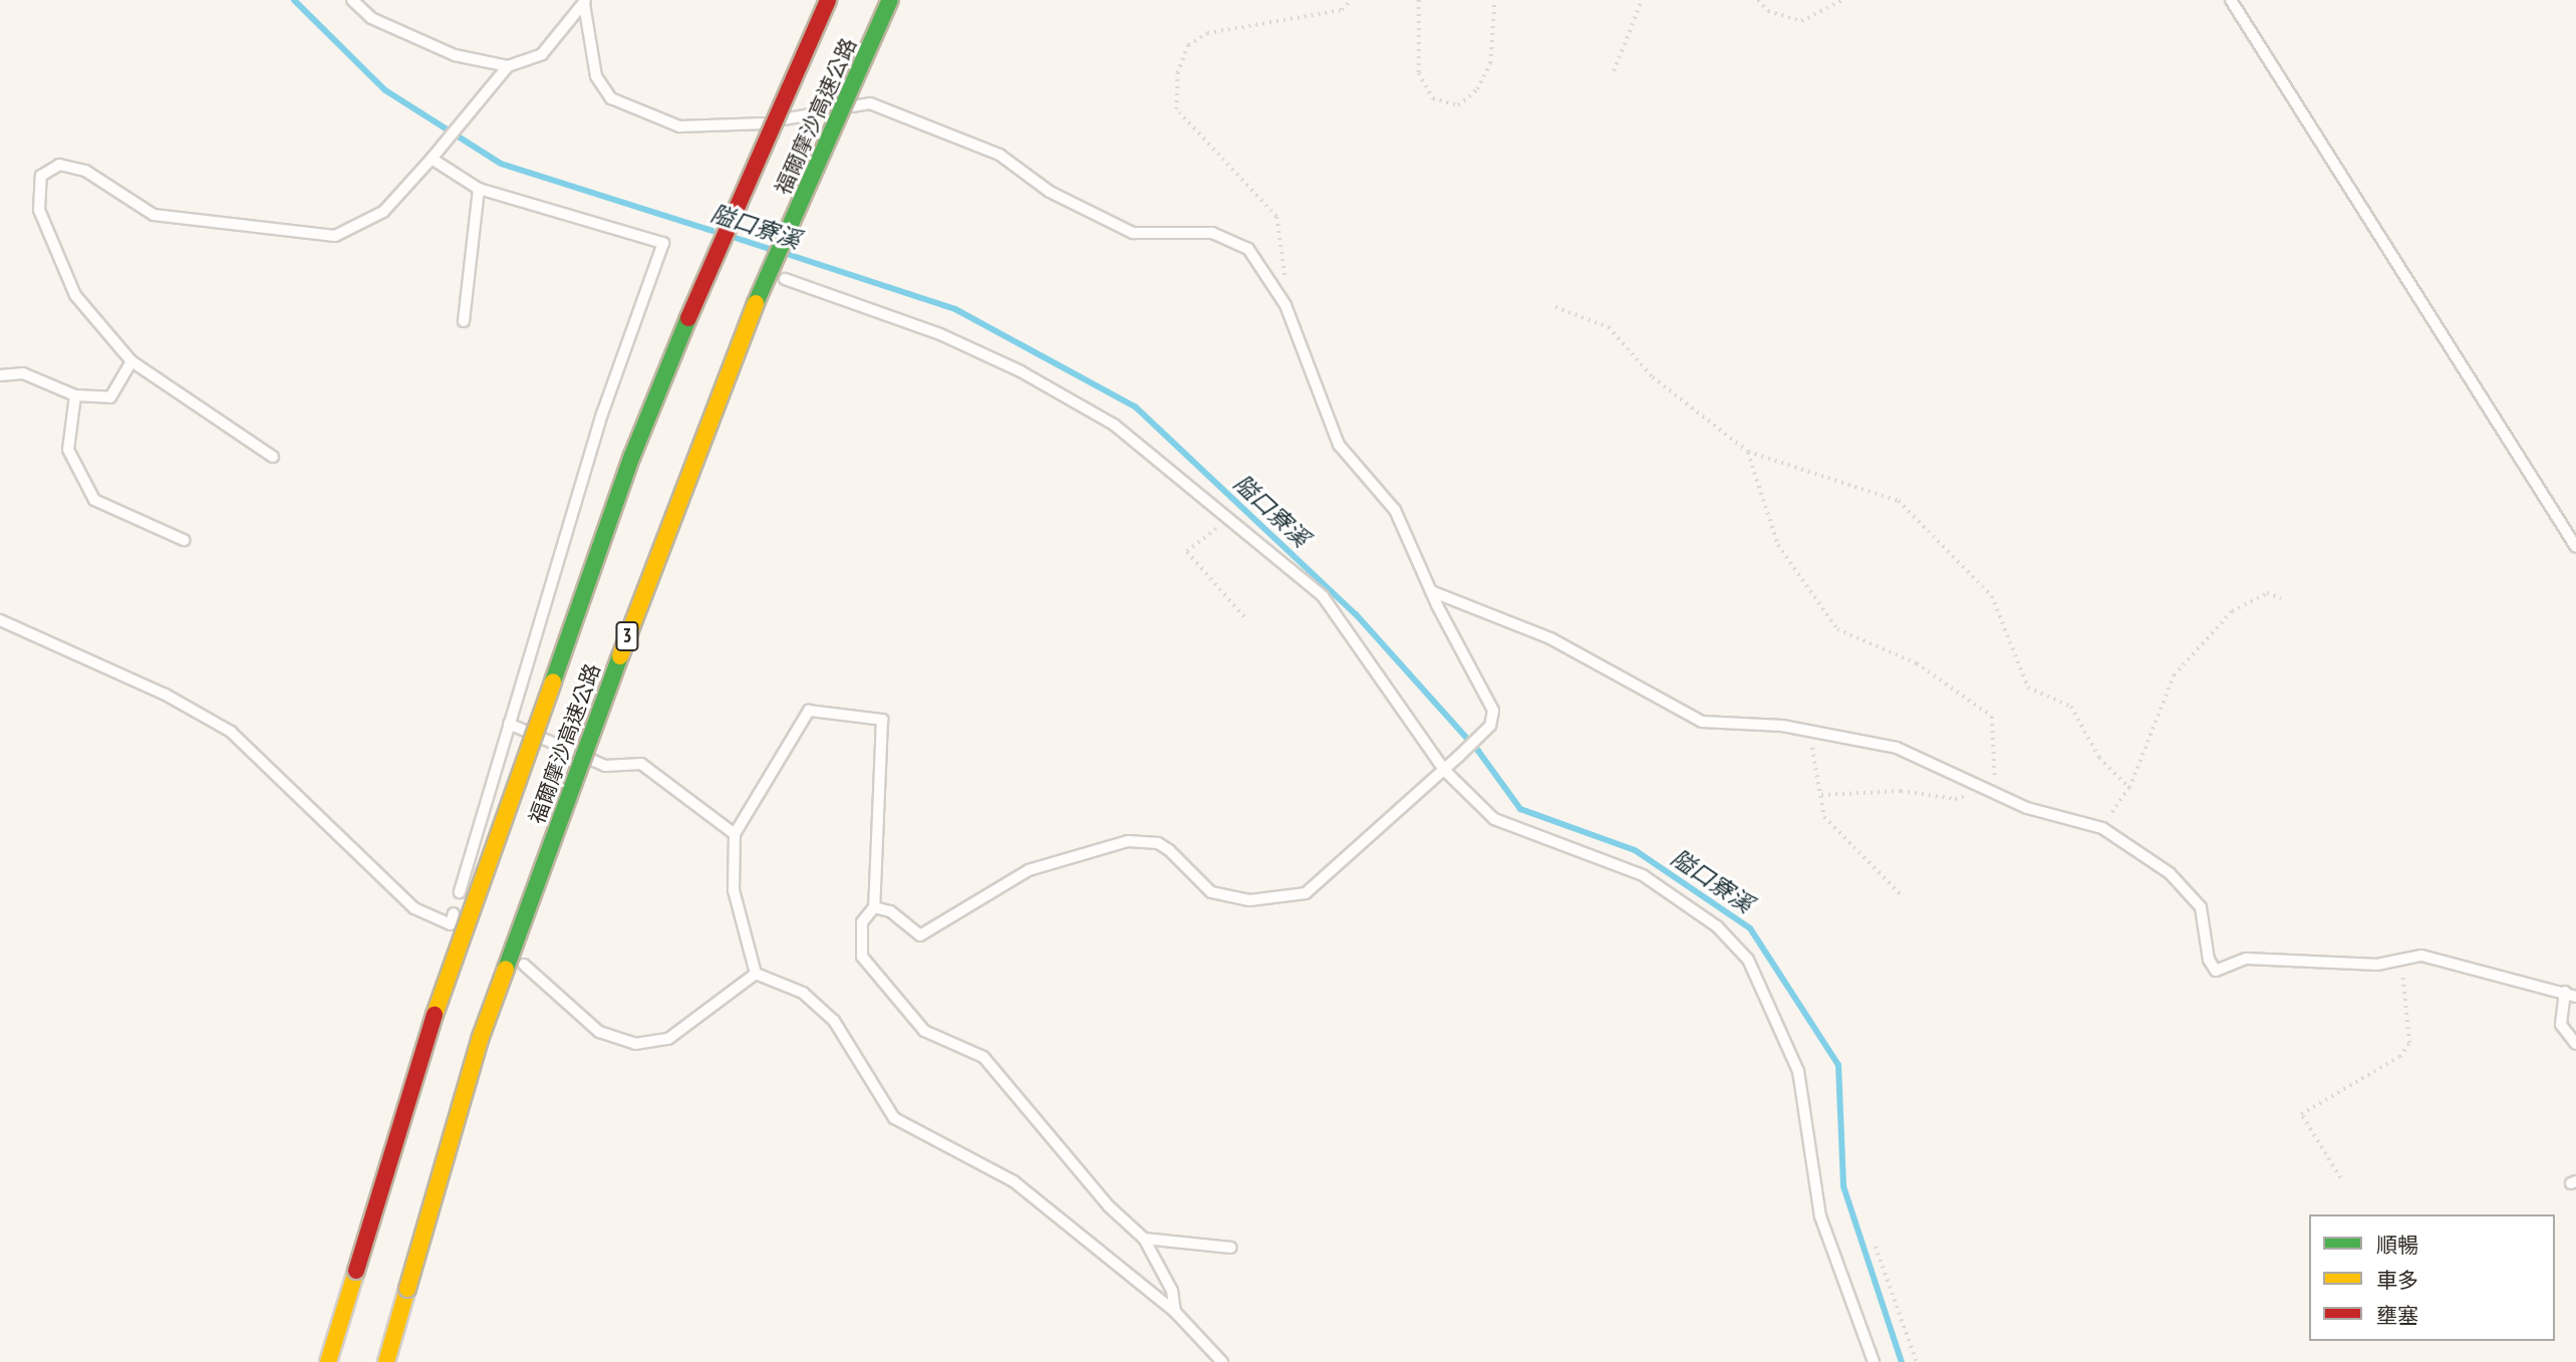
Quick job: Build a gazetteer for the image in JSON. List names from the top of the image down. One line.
{"streets":{"highway":["福爾摩沙高速公路","3"]},"water":["隘口寮溪"],"legend":["順暢","車多","壅塞"]}
